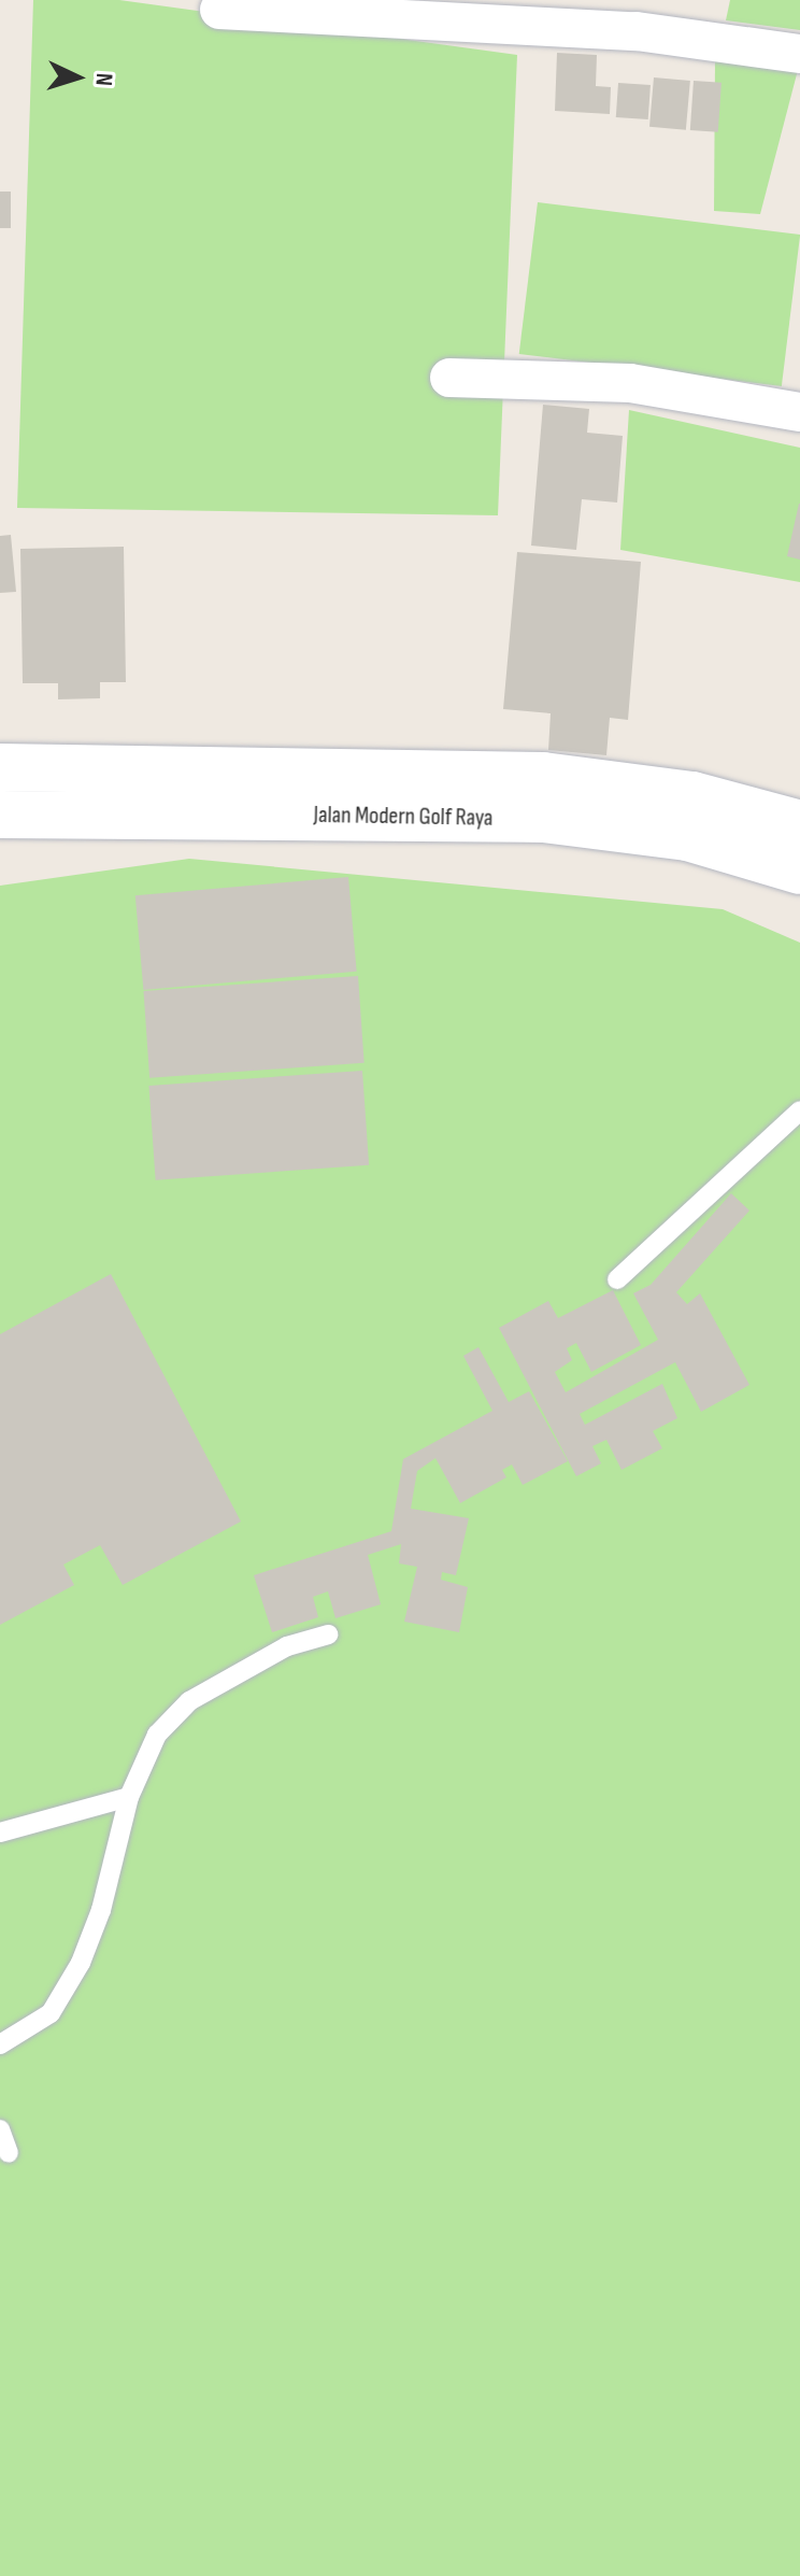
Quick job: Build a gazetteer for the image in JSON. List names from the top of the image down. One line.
{"streets":{"street":["Jalan Modern Golf Raya"]},"north":"right"}
